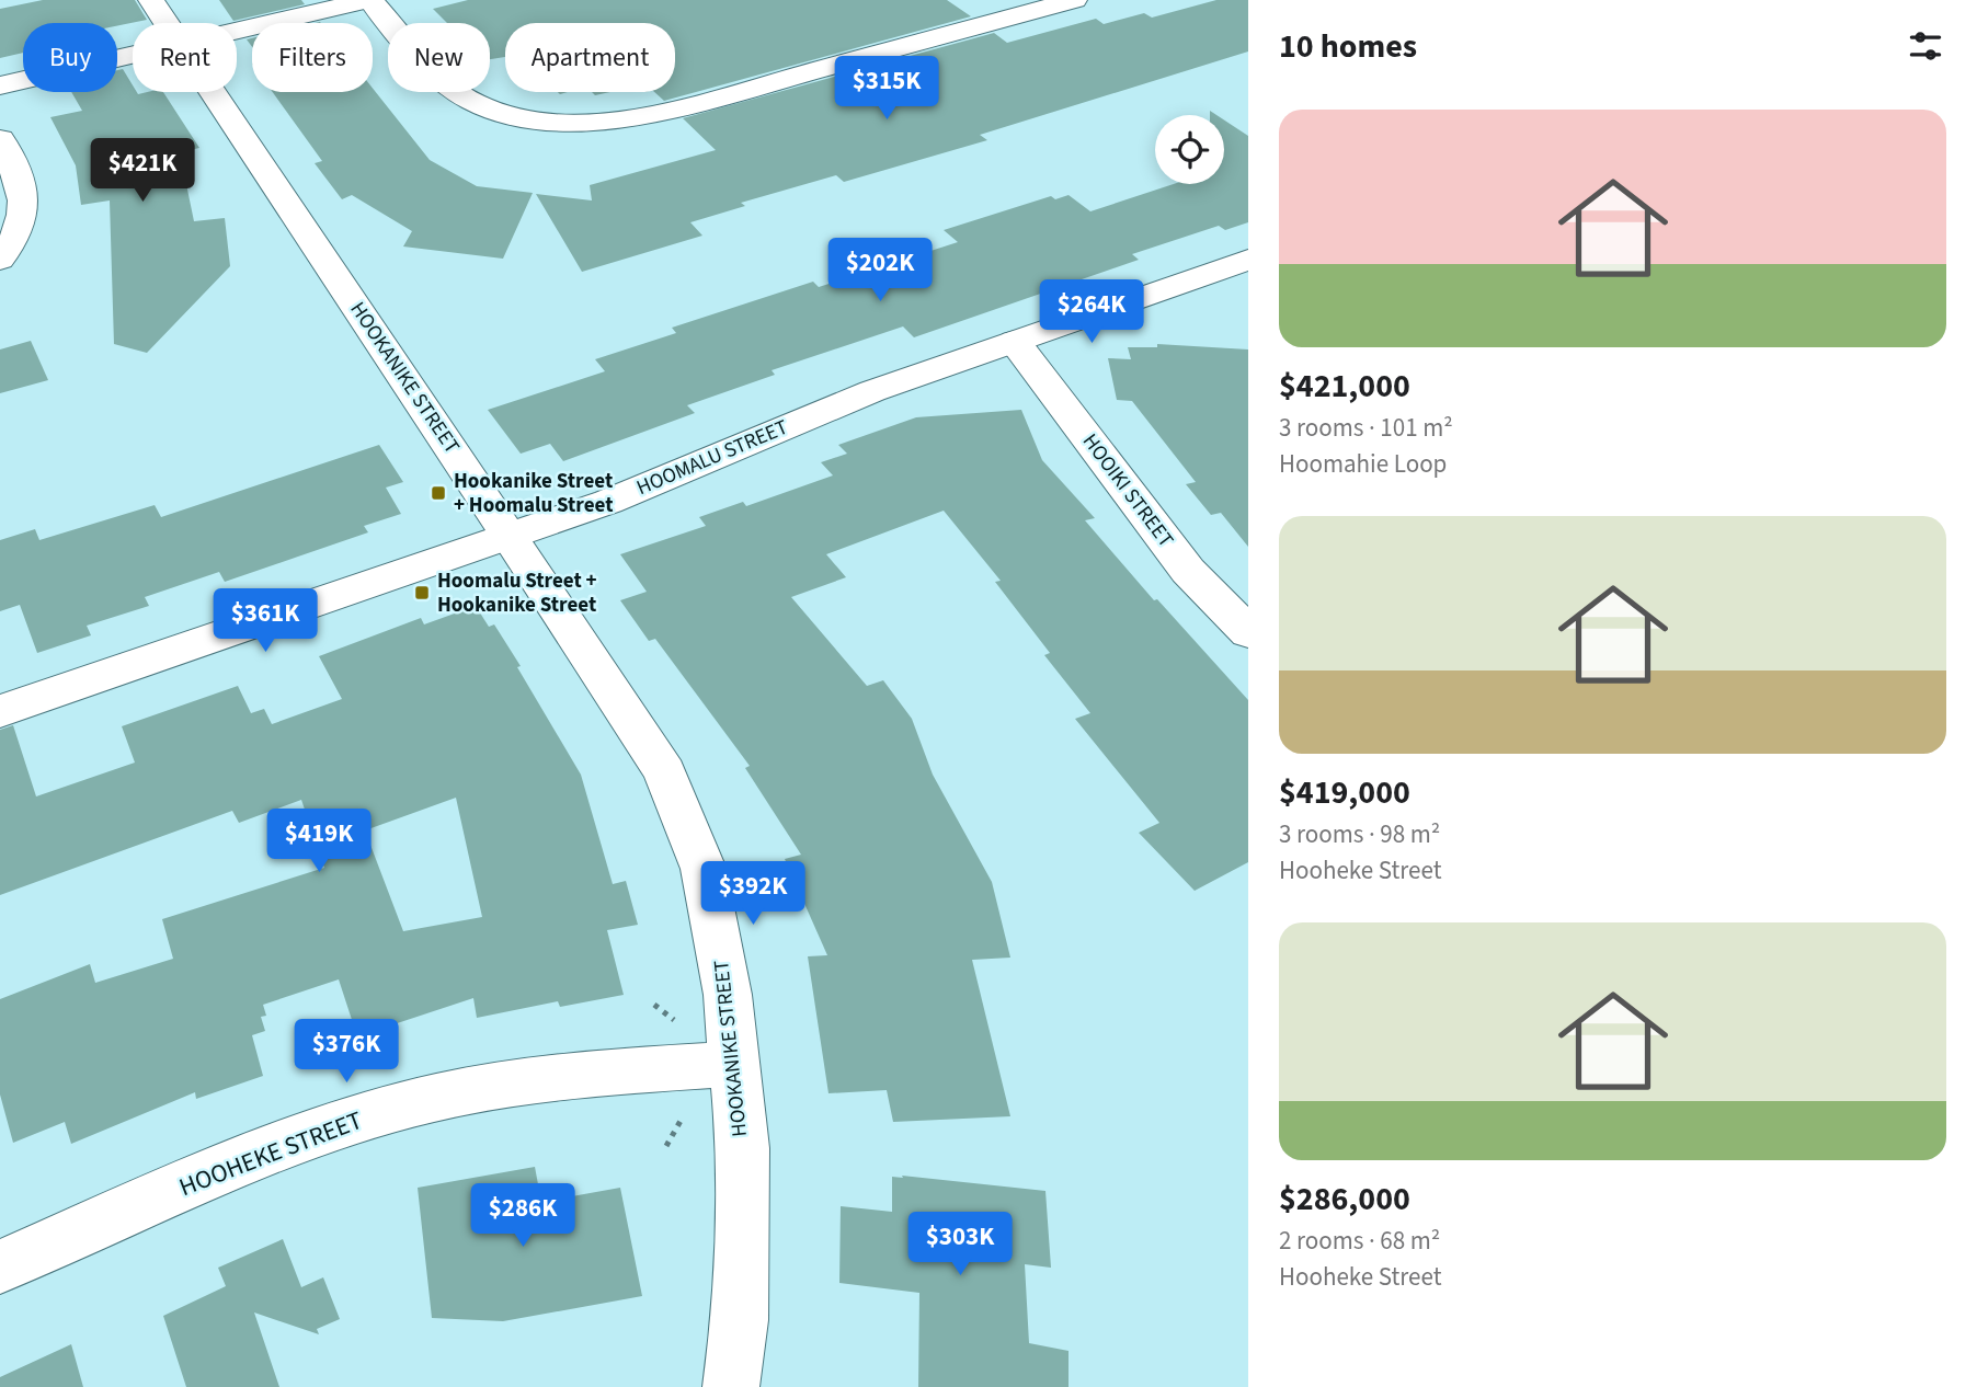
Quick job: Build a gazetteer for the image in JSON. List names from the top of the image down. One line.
{"streets":{"street":["HOOKANIKE STREET","HOOMALU STREET","HOOIKI STREET","HOOHEKE STREET"]},"crossings":[["HOOKANIKE STREET","HOOMALU STREET"],["HOOKANIKE STREET","HOOHEKE STREET"],["HOOMALU STREET","HOOIKI STREET"]],"places":{"transit":["Hookanike Street + Hoomalu Street","Hoomalu Street + Hookanike Street"]},"page":{"heading":"10 homes","chip":["Buy","Rent","Filters","New","Apartment"],"price":["$315K","$421K","$202K","$264K","$361K","$419K","$392K","$376K","$286K","$303K"],"list":[{"name":"$421,000","note":"3 rooms · 101 m² · Hoomahie Loop"},{"name":"$419,000","note":"3 rooms · 98 m² · Hooheke Street"},{"name":"$286,000","note":"2 rooms · 68 m² · Hooheke Street"}]}}
